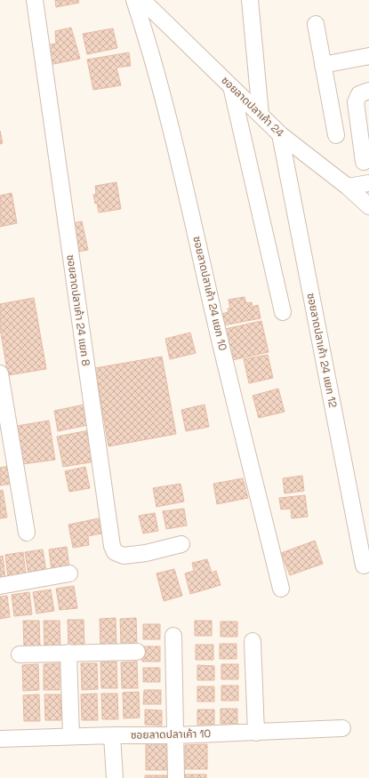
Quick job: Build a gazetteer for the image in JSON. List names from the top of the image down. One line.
{"streets":{"street":["ซอยลาดปลาเค้า 24","ซอยลาดปลาเค้า 24 แยก 10","ซอยลาดปลาเค้า 24 แยก 8","ซอยลาดปลาเค้า 24 แยก 12","ซอยลาดปลาเค้า 10"]},"crossings":[["ซอยลาดปลาเค้า 24","ซอยลาดปลาเค้า 24 แยก 12"]]}
